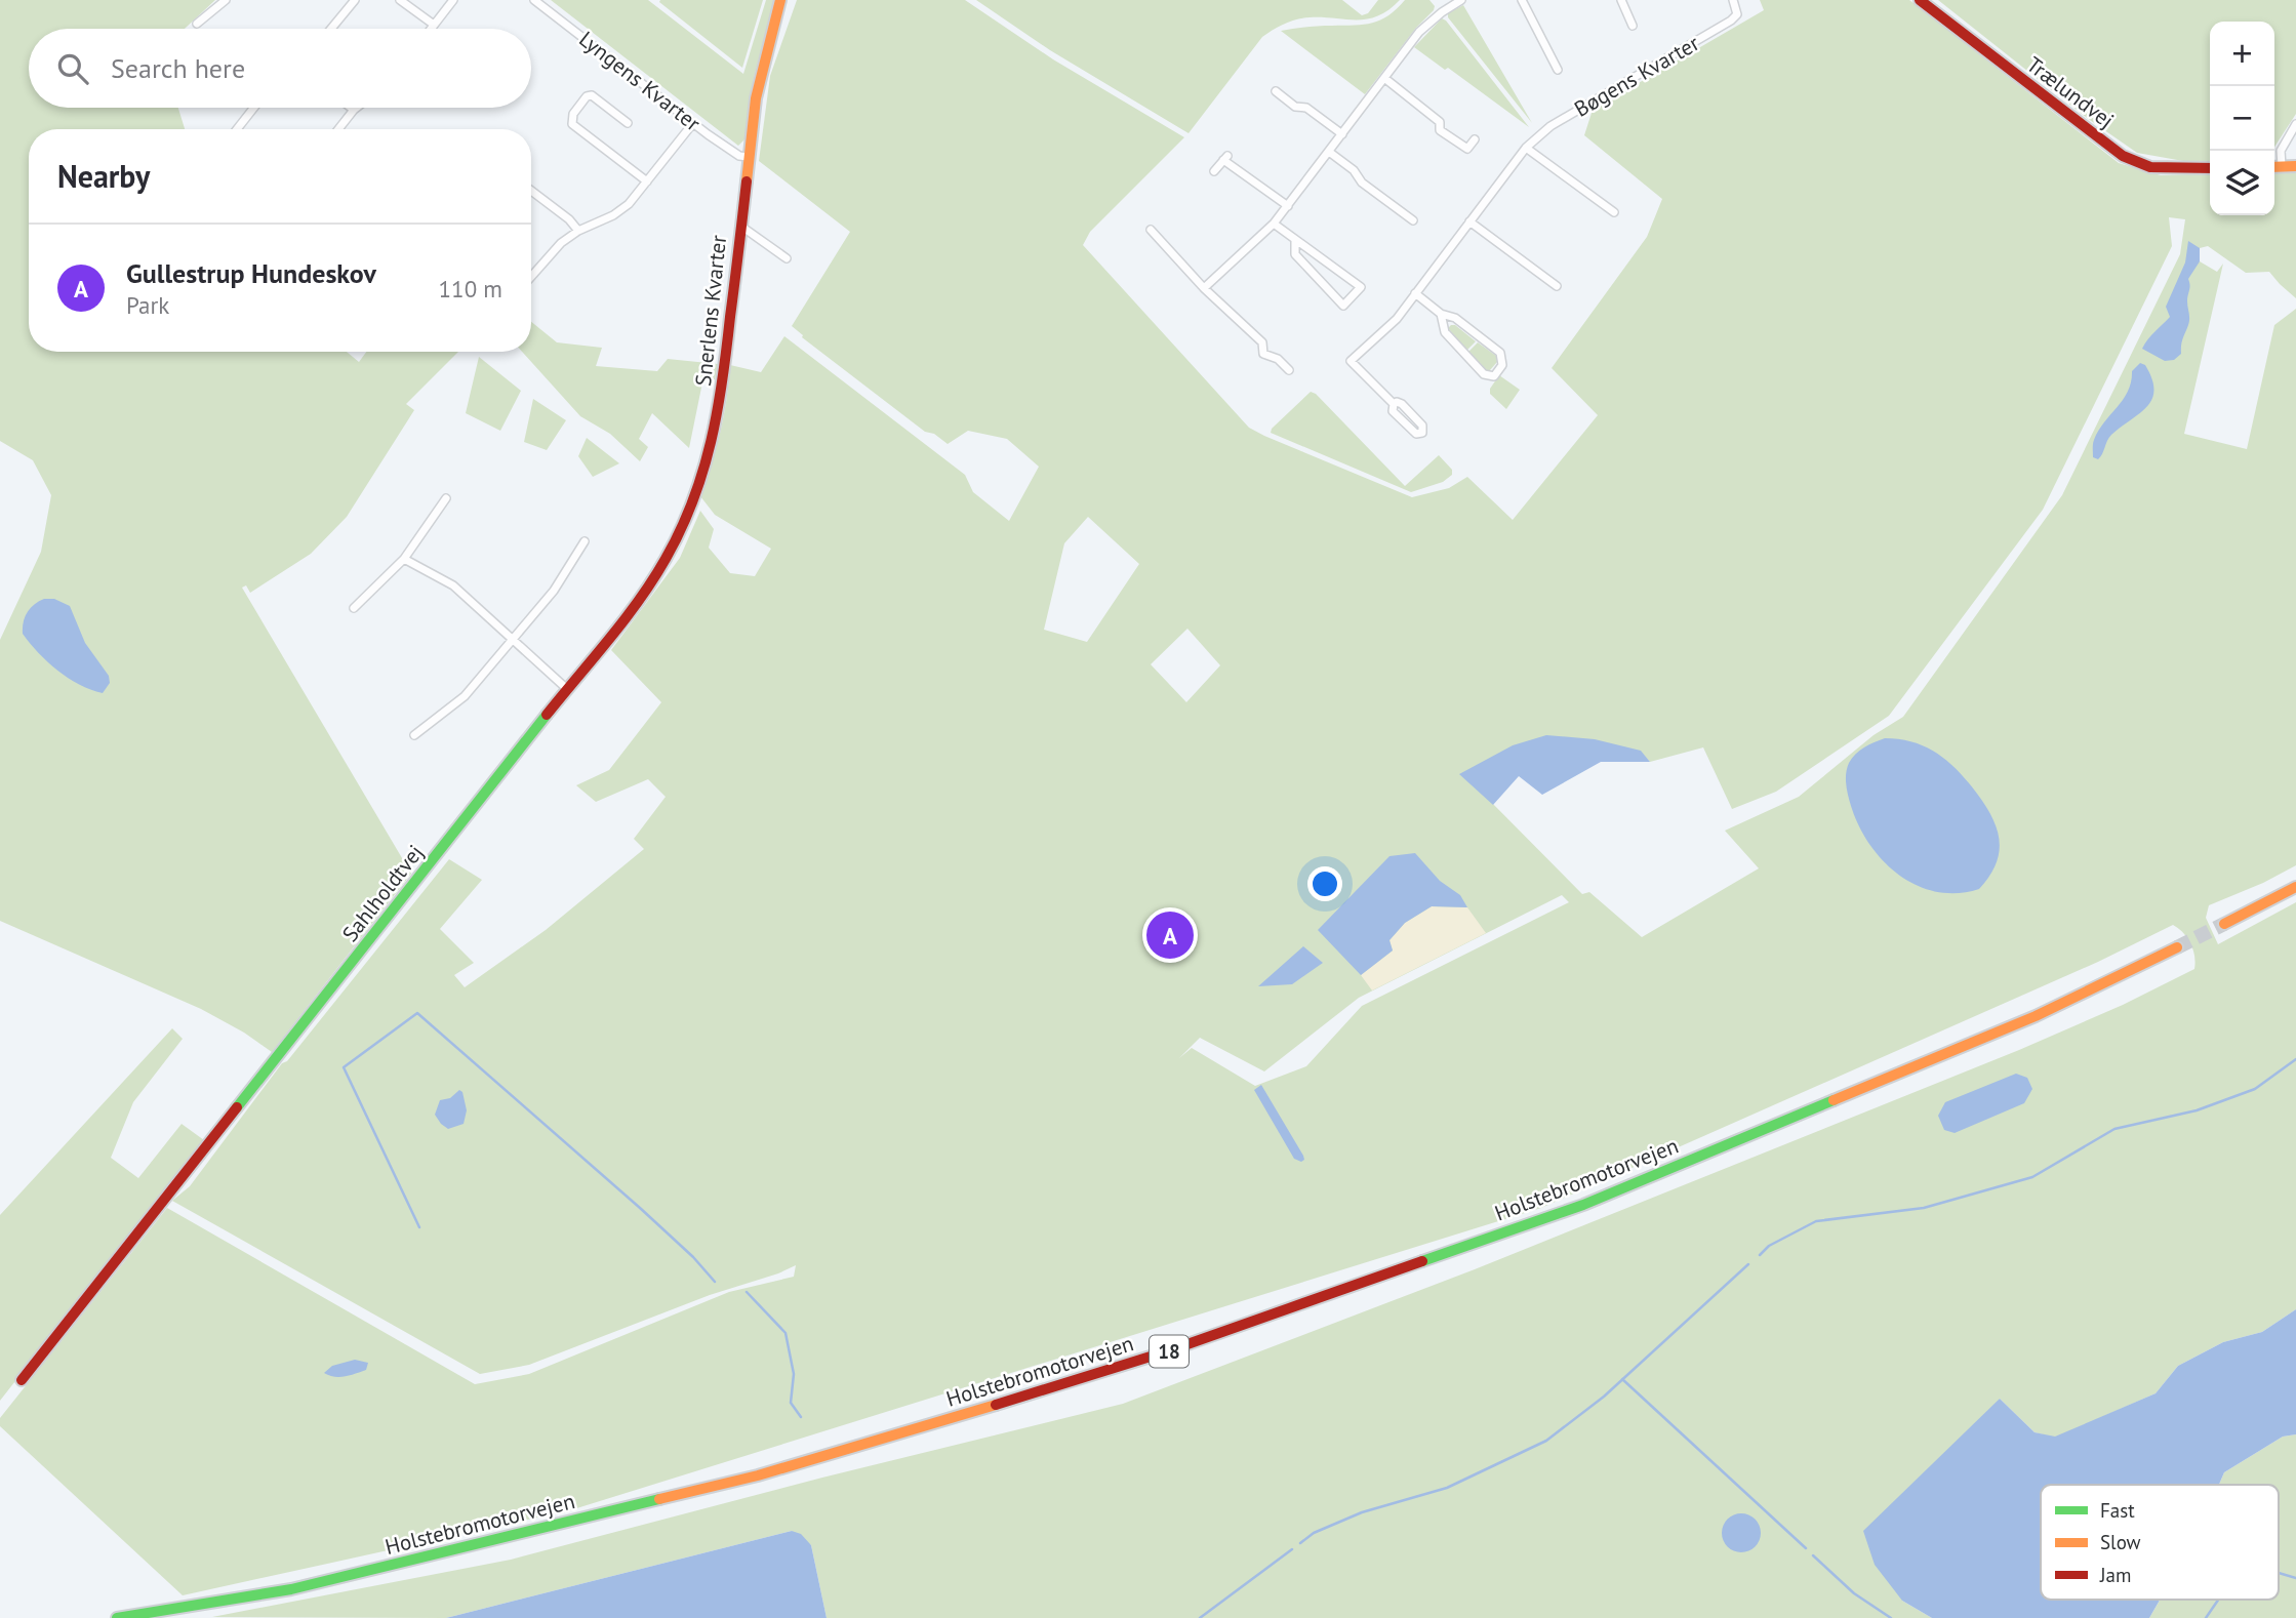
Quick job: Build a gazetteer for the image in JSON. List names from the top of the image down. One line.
{"streets":{"main road":["Trælundvej","Snerlens Kvarter","Sahlholdtvej","Holstebromotorvejen","18"],"street":["Bøgens Kvarter","Lyngens Kvarter"]},"crossings":[["Lyngens Kvarter","Snerlens Kvarter"],["Snerlens Kvarter","Sahlholdtvej"]],"legend":["Fast","Slow","Jam"],"page":{"map_buttons":["+","−"],"search":"Search here","heading":"Nearby","list":[{"mark":"A","name":"Gullestrup Hundeskov","note":"Park","value":"110 m"}],"pins":"A"}}
